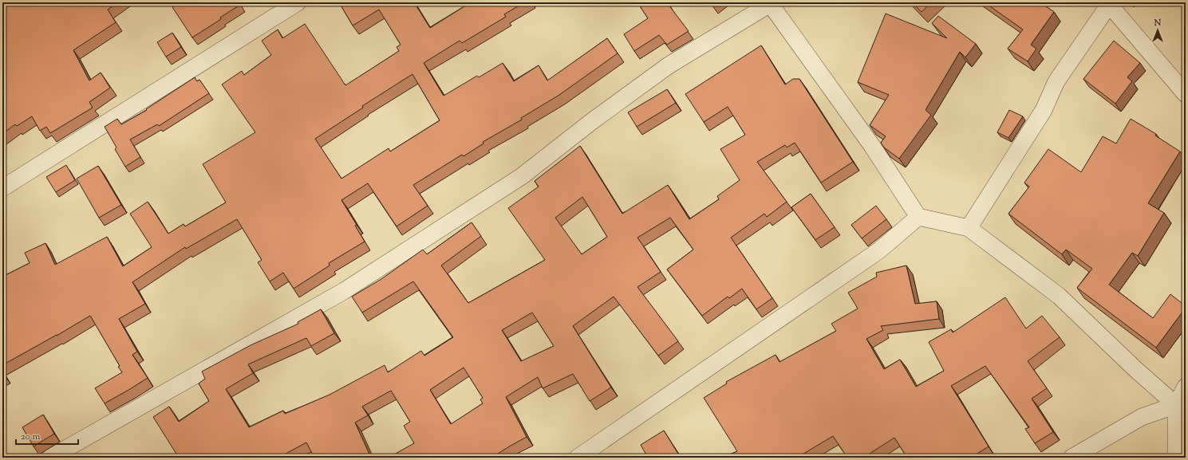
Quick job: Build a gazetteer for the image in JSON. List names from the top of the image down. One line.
{"scale_bar":"20 m","north":"top"}
